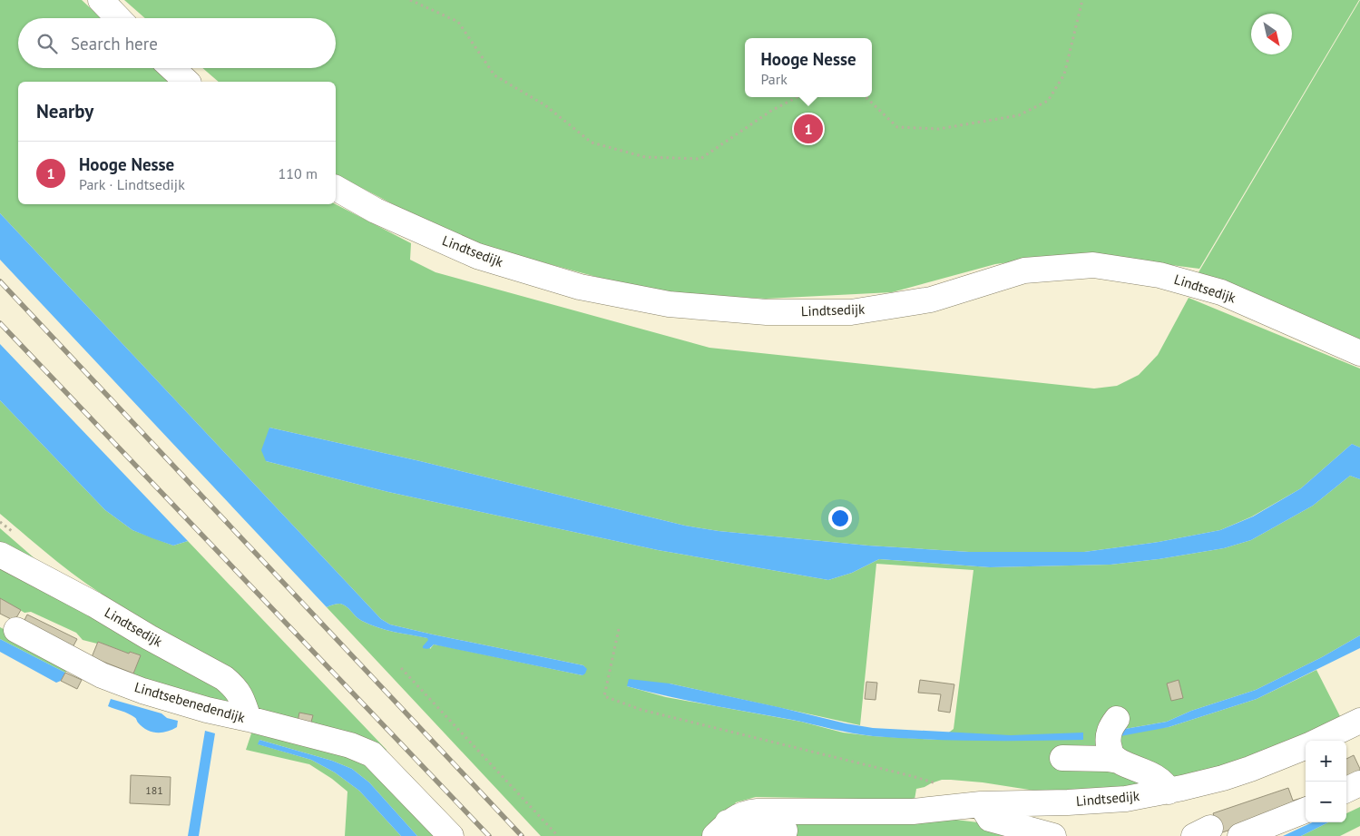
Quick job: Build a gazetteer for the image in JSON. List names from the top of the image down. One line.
{"streets":{"street":["Lindtsedijk","Lindtsebenedendijk"]},"crossings":[["Lindtsedijk","Lindtsebenedendijk"]],"house_numbers":["181"],"north":"bottom right","page":{"search":"Search here","popup":["Hooge Nesse","Park"],"heading":"Nearby","pins":"1","list":[{"mark":"1","name":"Hooge Nesse","note":"Park · Lindtsedijk","value":"110 m"}],"map_buttons":["+","−"]}}
